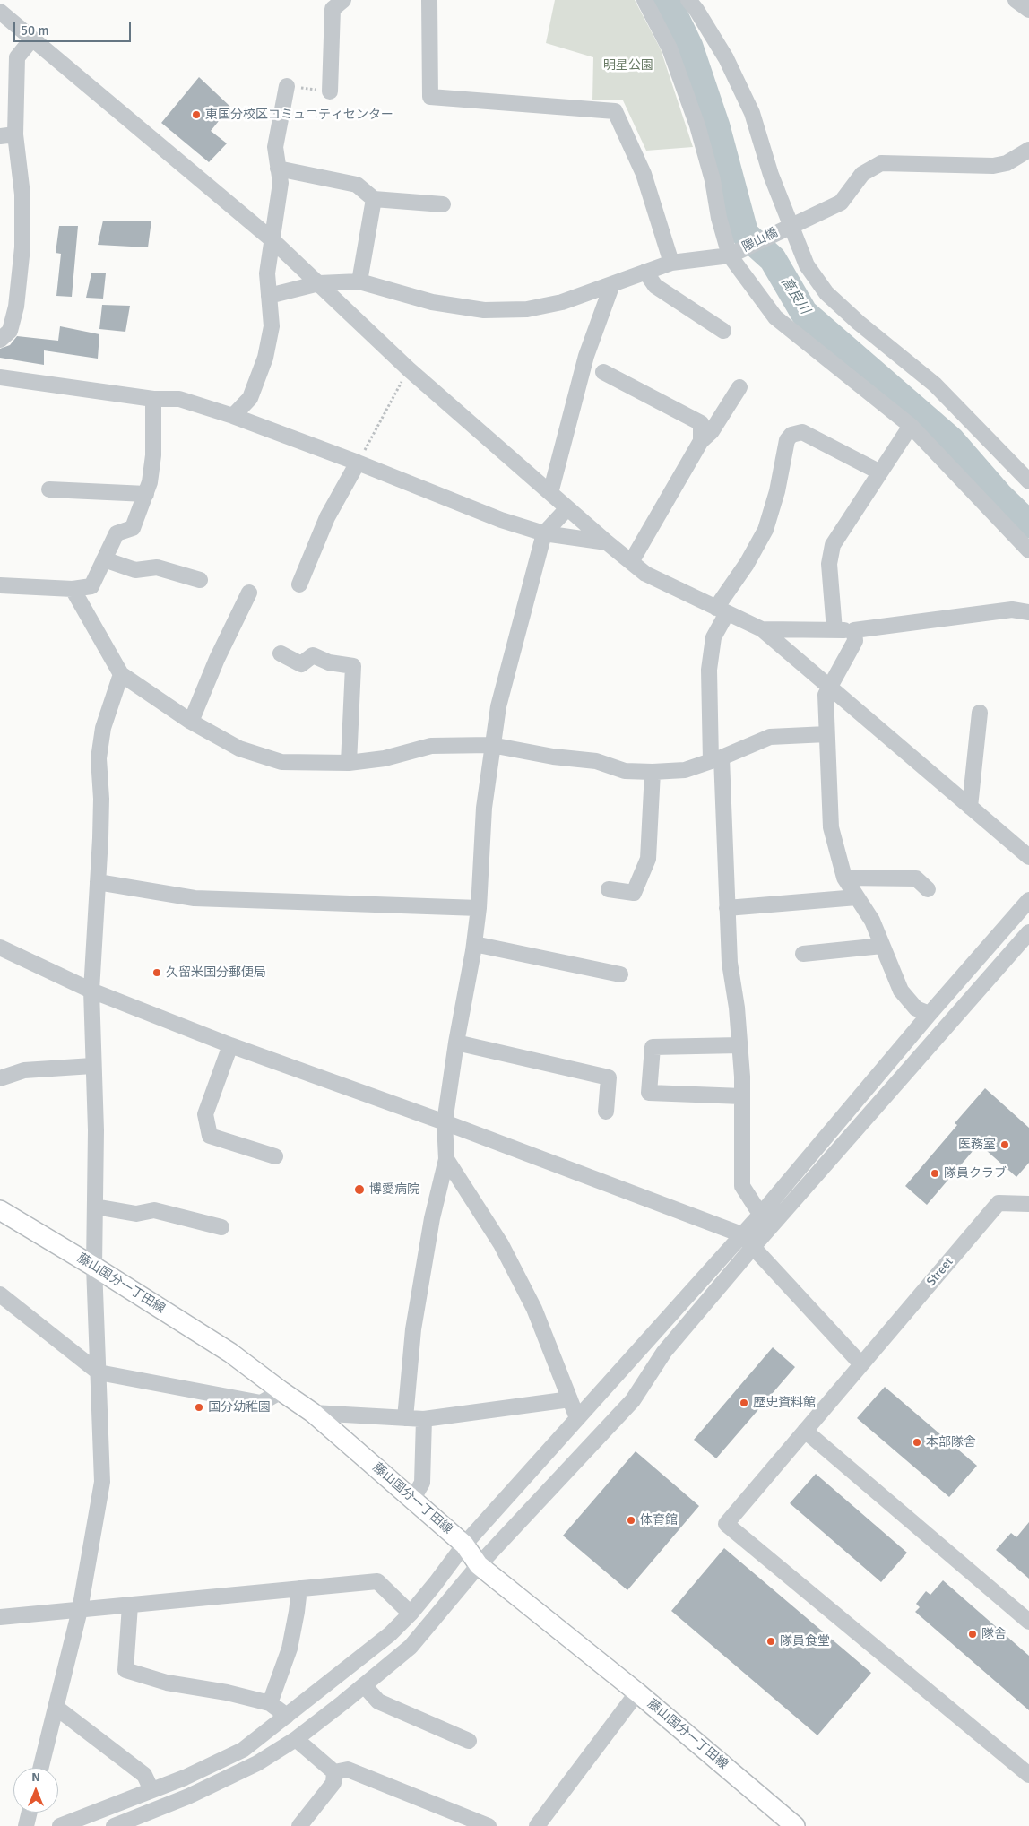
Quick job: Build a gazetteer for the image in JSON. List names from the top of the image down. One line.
{"streets":{"main road":["藤山国分一丁田線"],"street":["隈山橋","Street"]},"water":["高良川"],"parks":["明星公園"],"places":["東国分校区コミュニティセンター","久留米国分郵便局","医務室","隊員クラブ","博愛病院","歴史資料館","国分幼稚園","本部隊舎","体育館","隊舎","隊員食堂"],"scale_bar":"50 m","north":"top"}
